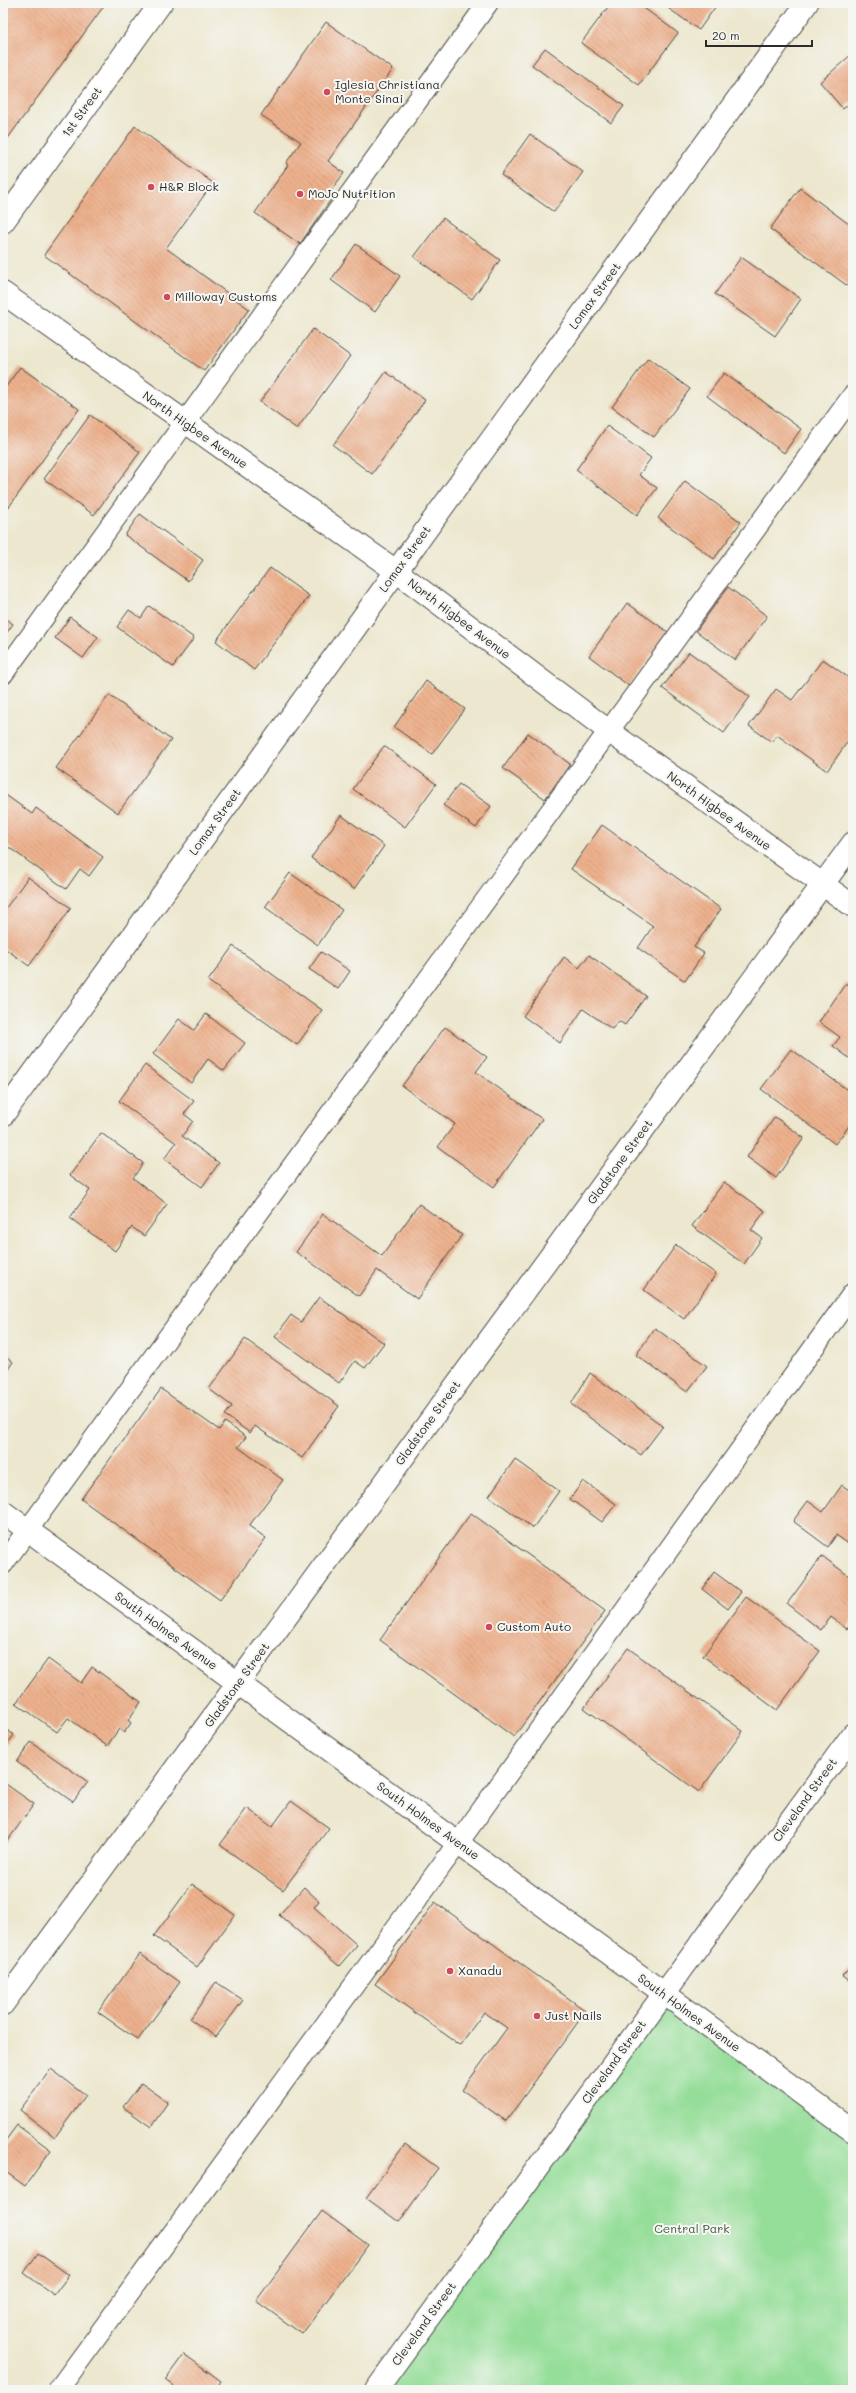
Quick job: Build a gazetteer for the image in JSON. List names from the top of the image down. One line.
{"streets":{"street":["1st Street","Lomax Street","North Higbee Avenue","Gladstone Street","South Holmes Avenue","Cleveland Street"]},"crossings":[["Lomax Street","North Higbee Avenue"],["North Higbee Avenue","Gladstone Street"],["Gladstone Street","South Holmes Avenue"],["South Holmes Avenue","Cleveland Street"]],"parks":["Central Park"],"places":["Iglesia Christiana Monte Sinai","H&R Block","MoJo Nutrition","Milloway Customs","Custom Auto","Xanadu","Just Nails"],"scale_bar":"20 m"}
